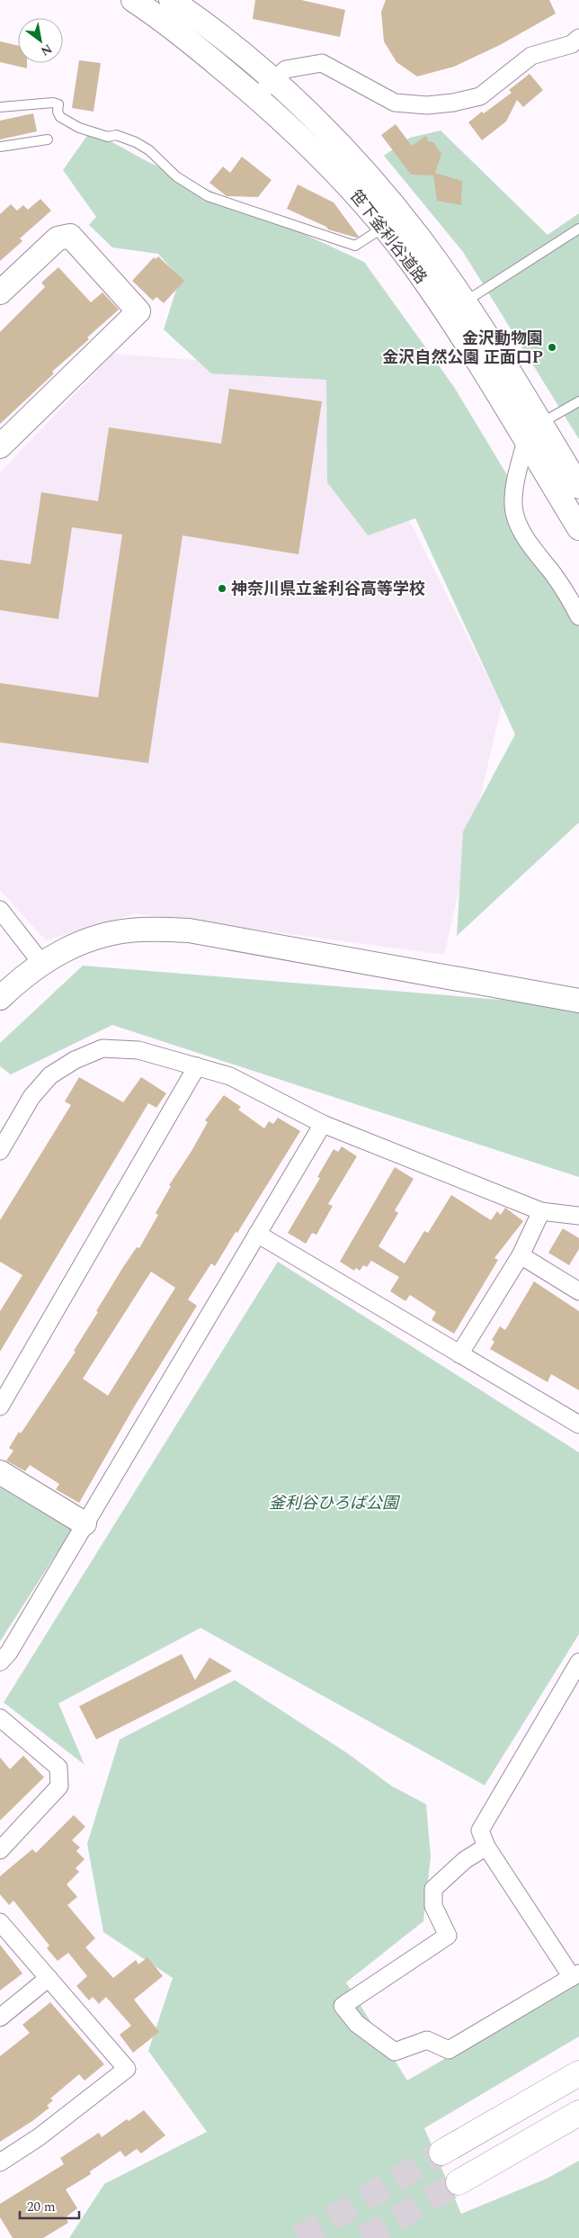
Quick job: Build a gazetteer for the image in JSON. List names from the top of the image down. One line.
{"streets":{"street":["笹下釜利谷道路"]},"parks":["釜利谷ひろば公園"],"places":["金沢動物園 金沢自然公園 正面口P","神奈川県立釜利谷高等学校"],"scale_bar":"20 m","north":"bottom right"}
